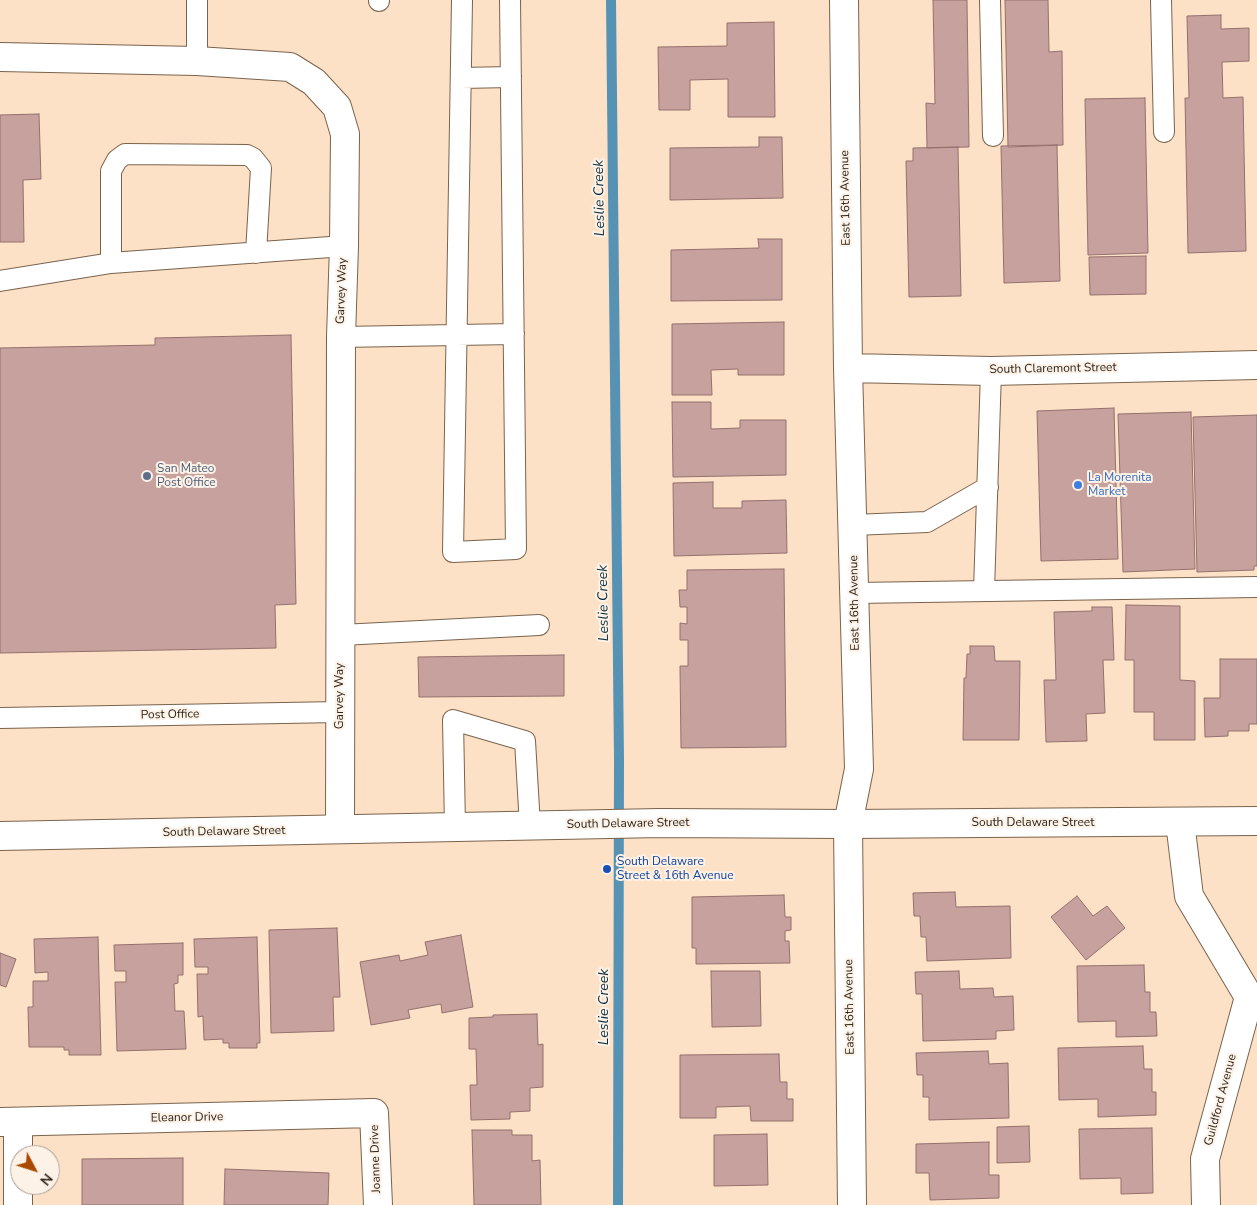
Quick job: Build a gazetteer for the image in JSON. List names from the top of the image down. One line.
{"streets":{"street":["East 16th Avenue","Garvey Way","South Claremont Street","South Delaware Street","Guildford Avenue","Eleanor Drive","Joanne Drive"],"lane":["Post Office"]},"crossings":[["East 16th Avenue","South Claremont Street"],["East 16th Avenue","South Delaware Street"],["Garvey Way","Post Office"],["Garvey Way","South Delaware Street"],["Eleanor Drive","Joanne Drive"]],"water":["Leslie Creek"],"places":["San Mateo Post Office","La Morenita Market","South Delaware Street & 16th Avenue"],"north":"bottom right"}
